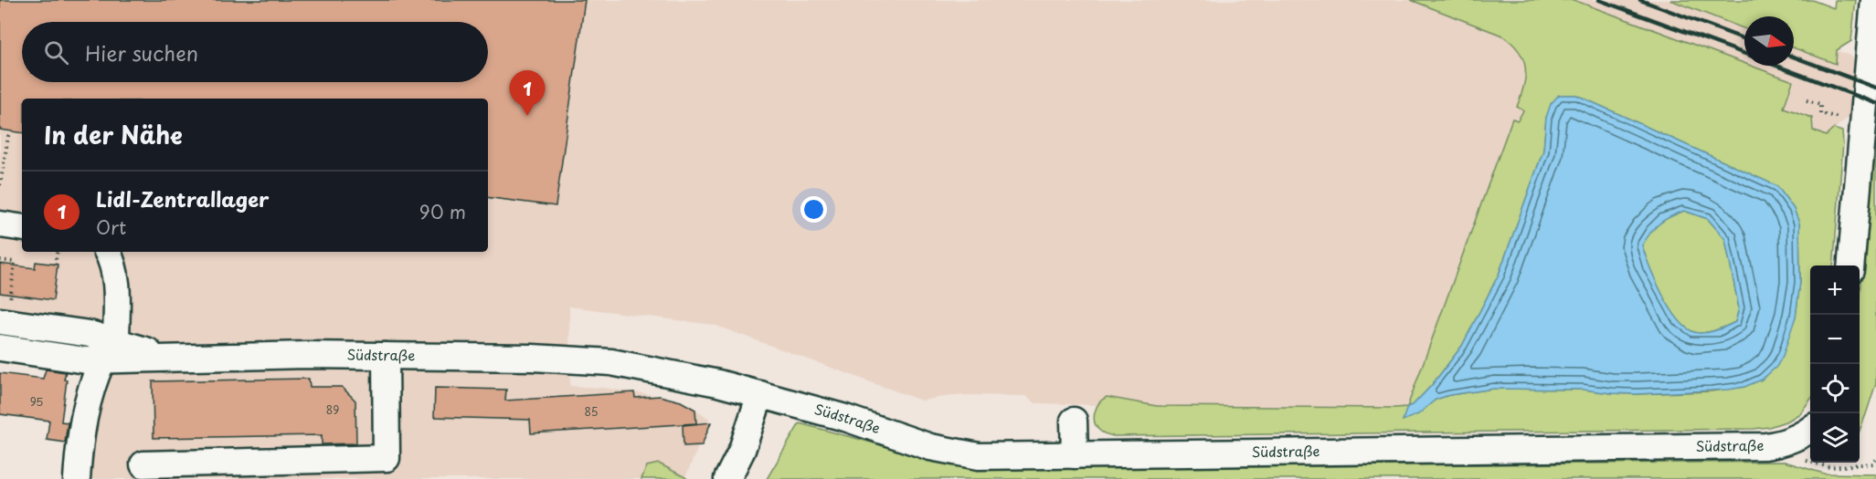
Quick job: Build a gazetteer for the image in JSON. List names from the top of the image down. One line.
{"streets":{"street":["Südstraße"]},"house_numbers":["95","89","85"],"north":"right","page":{"search":"Hier suchen","pins":"1","heading":"In der Nähe","list":[{"mark":"1","name":"Lidl-Zentrallager","note":"Ort","value":"90 m"}],"map_buttons":["+","−"]}}
